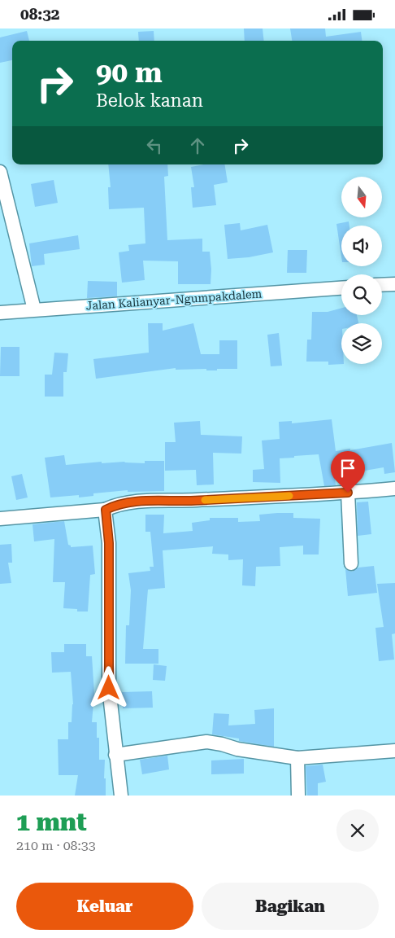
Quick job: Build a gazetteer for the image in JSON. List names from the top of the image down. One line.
{"streets":{"street":["Jalan Kalianyar-Ngumpakdalem"]},"north":"bottom","page":{"status":"08:32","turn":["90 m","Belok kanan"],"heading":["1 mnt","210 m · 08:33"],"buttons":["Keluar","Bagikan"]}}
